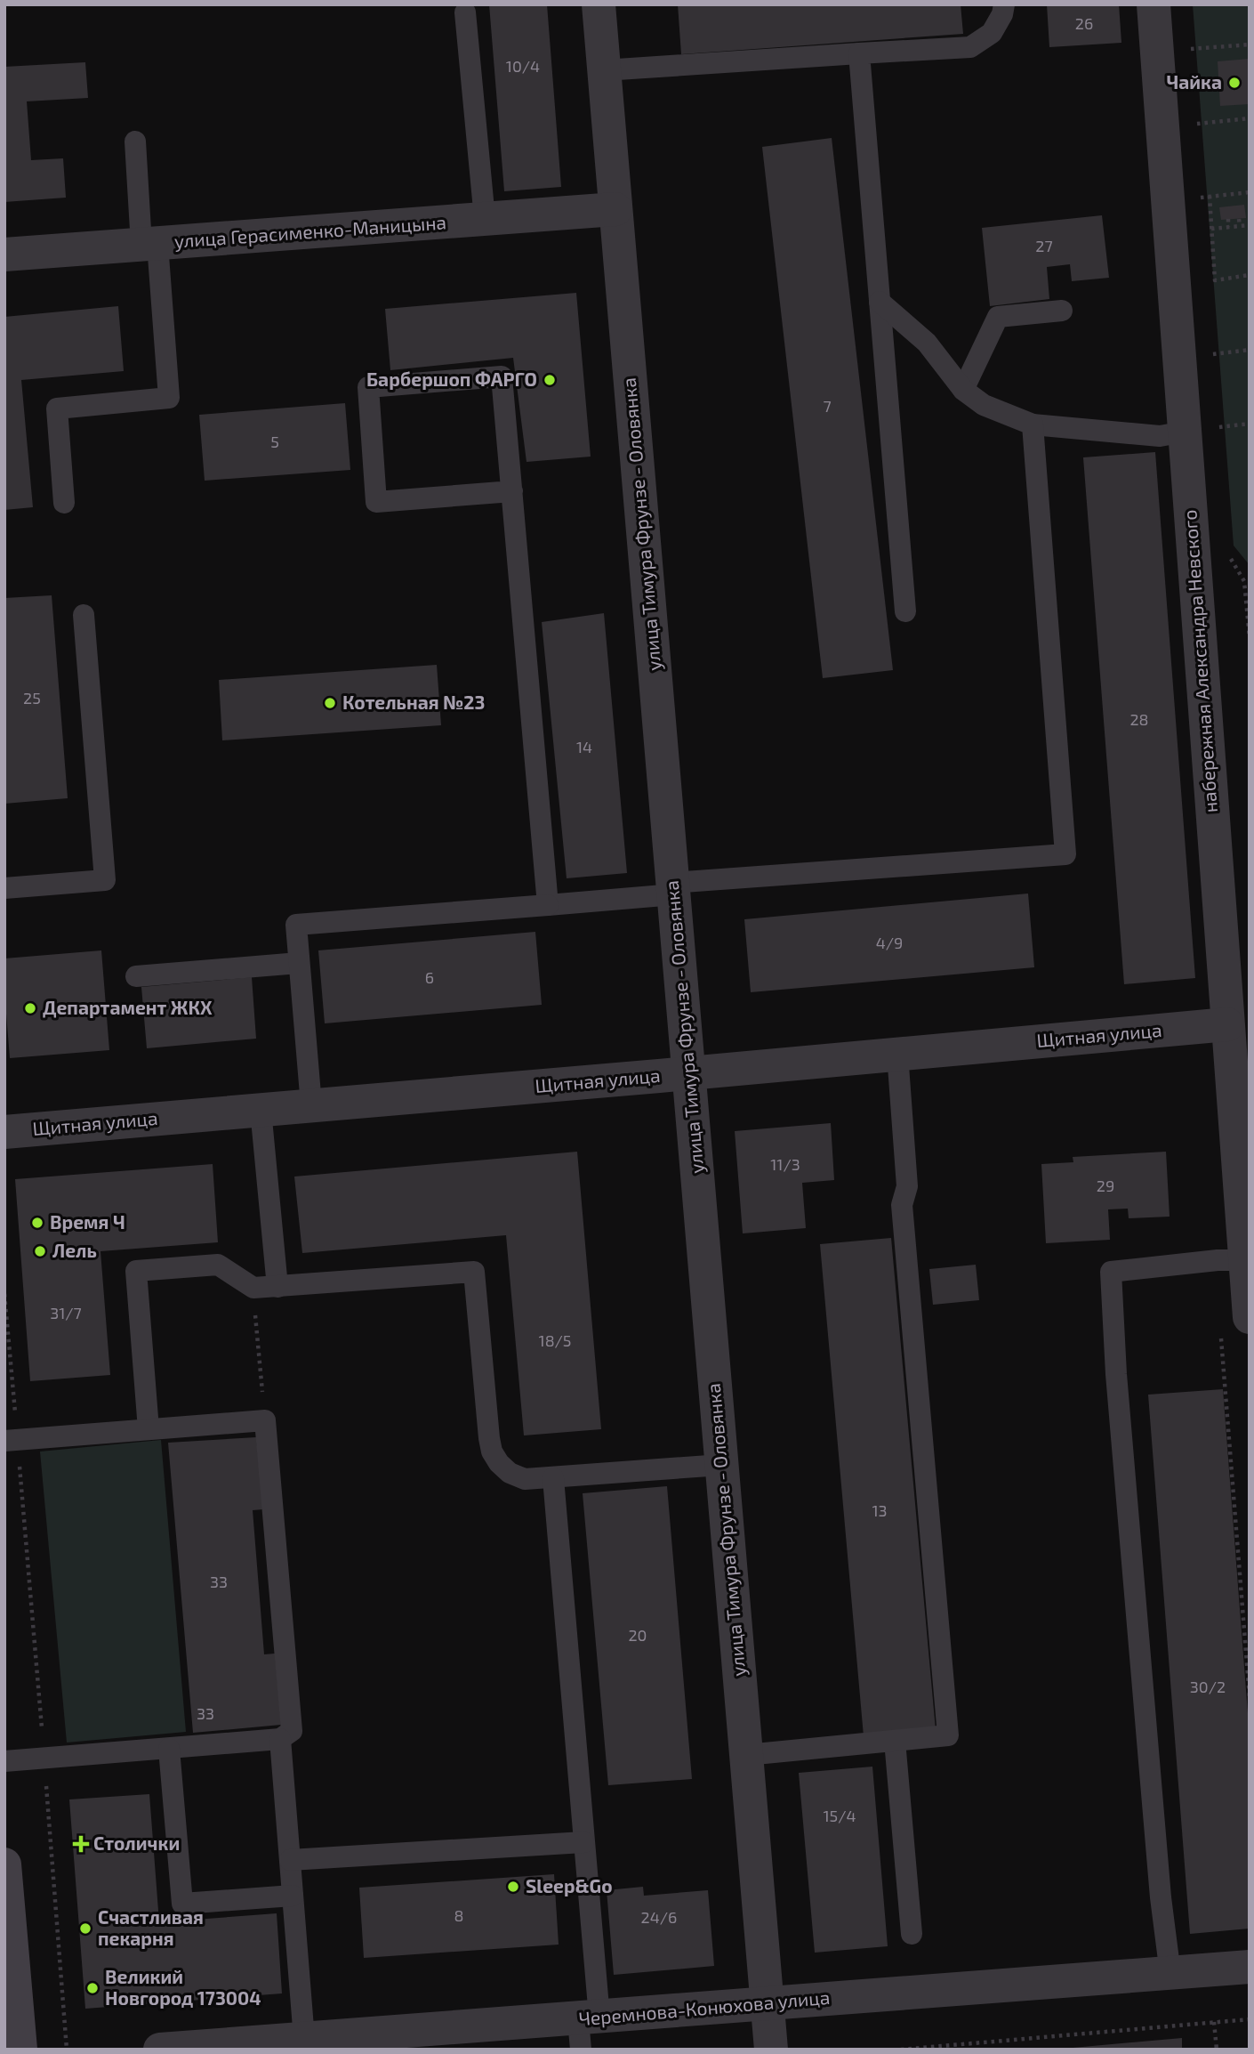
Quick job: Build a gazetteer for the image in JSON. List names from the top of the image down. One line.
{"streets":{"street":["улица Герасименко-Маницына","улица Тимура Фрунзе - Оловянка","набережная Александра Невского","Щитная улица","Черемнова-Конюхова улица"]},"crossings":[["улица Герасименко-Маницына","улица Тимура Фрунзе - Оловянка"],["улица Тимура Фрунзе - Оловянка","Щитная улица"],["улица Тимура Фрунзе - Оловянка","Черемнова-Конюхова улица"],["набережная Александра Невского","Щитная улица"]],"places":{"other":["Чайка","Барбершоп ФАРГО","Котельная №23","Департамент ЖКХ","Время Ч","Лель","Sleep&Go","Счастливая пекарня","Великий Новгород 173004"],"health":["Столички"]},"house_numbers":["26","10/4","27","7","5","25","28","14","4/9","6","11/3","29","31/7","18/5","13","33","20","30/2","33","15/4","8","24/6"]}
